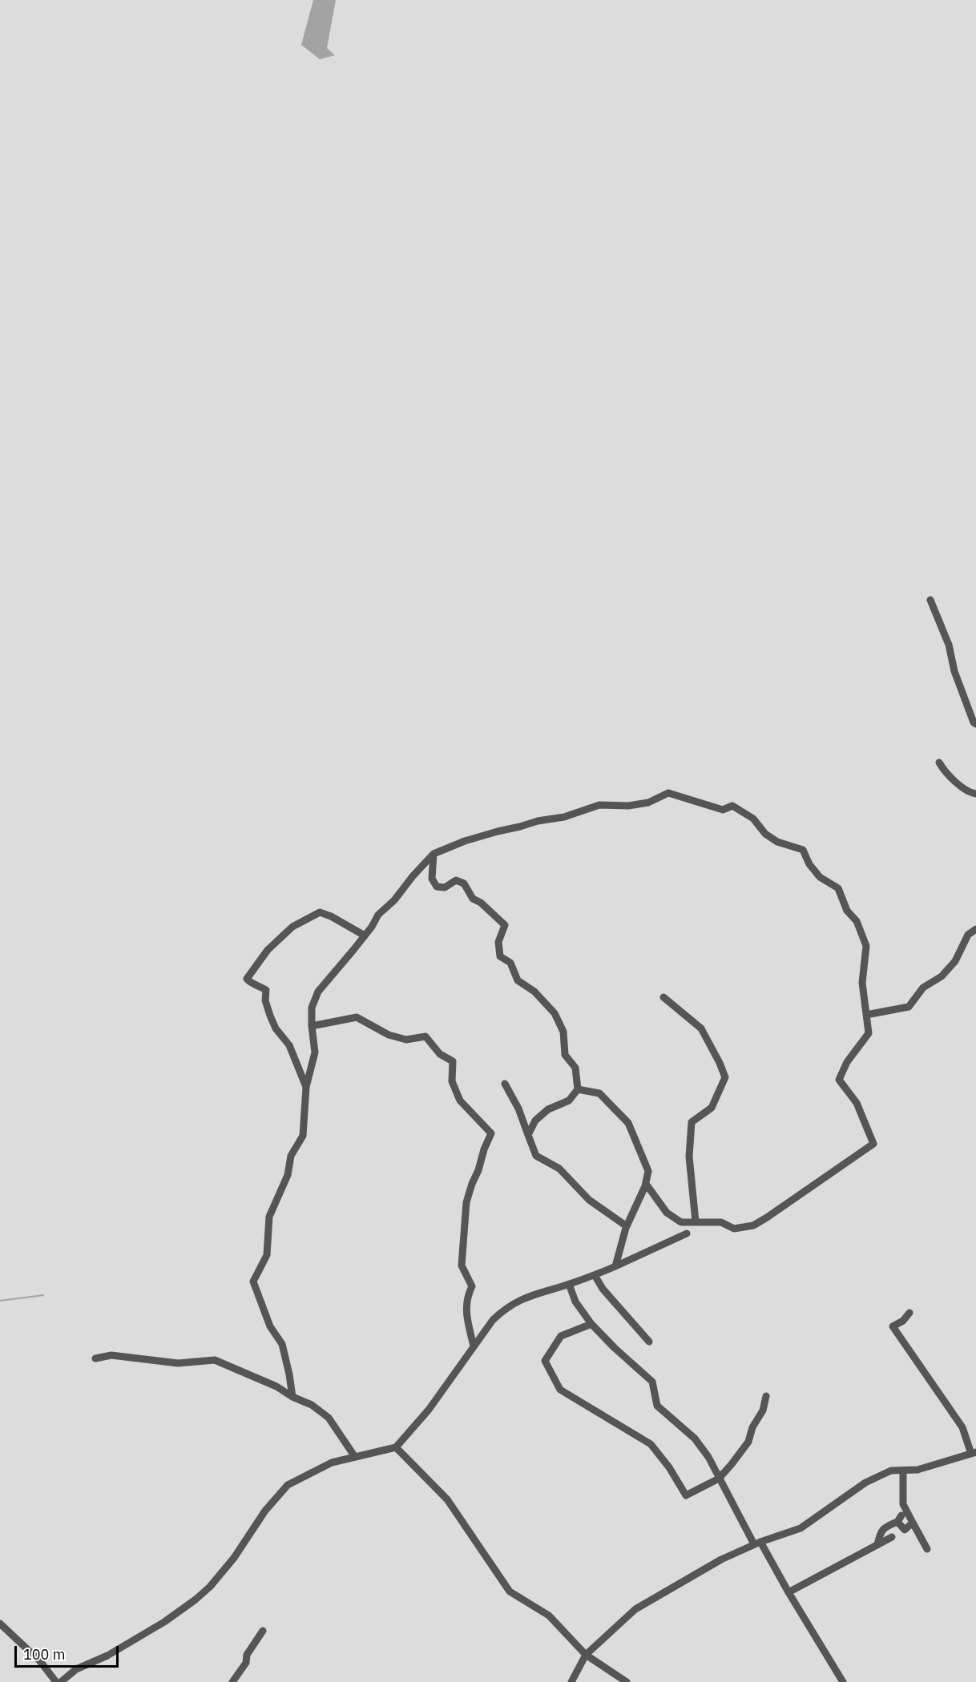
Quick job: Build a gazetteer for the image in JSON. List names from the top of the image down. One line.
{"scale_bar":"100 m"}
